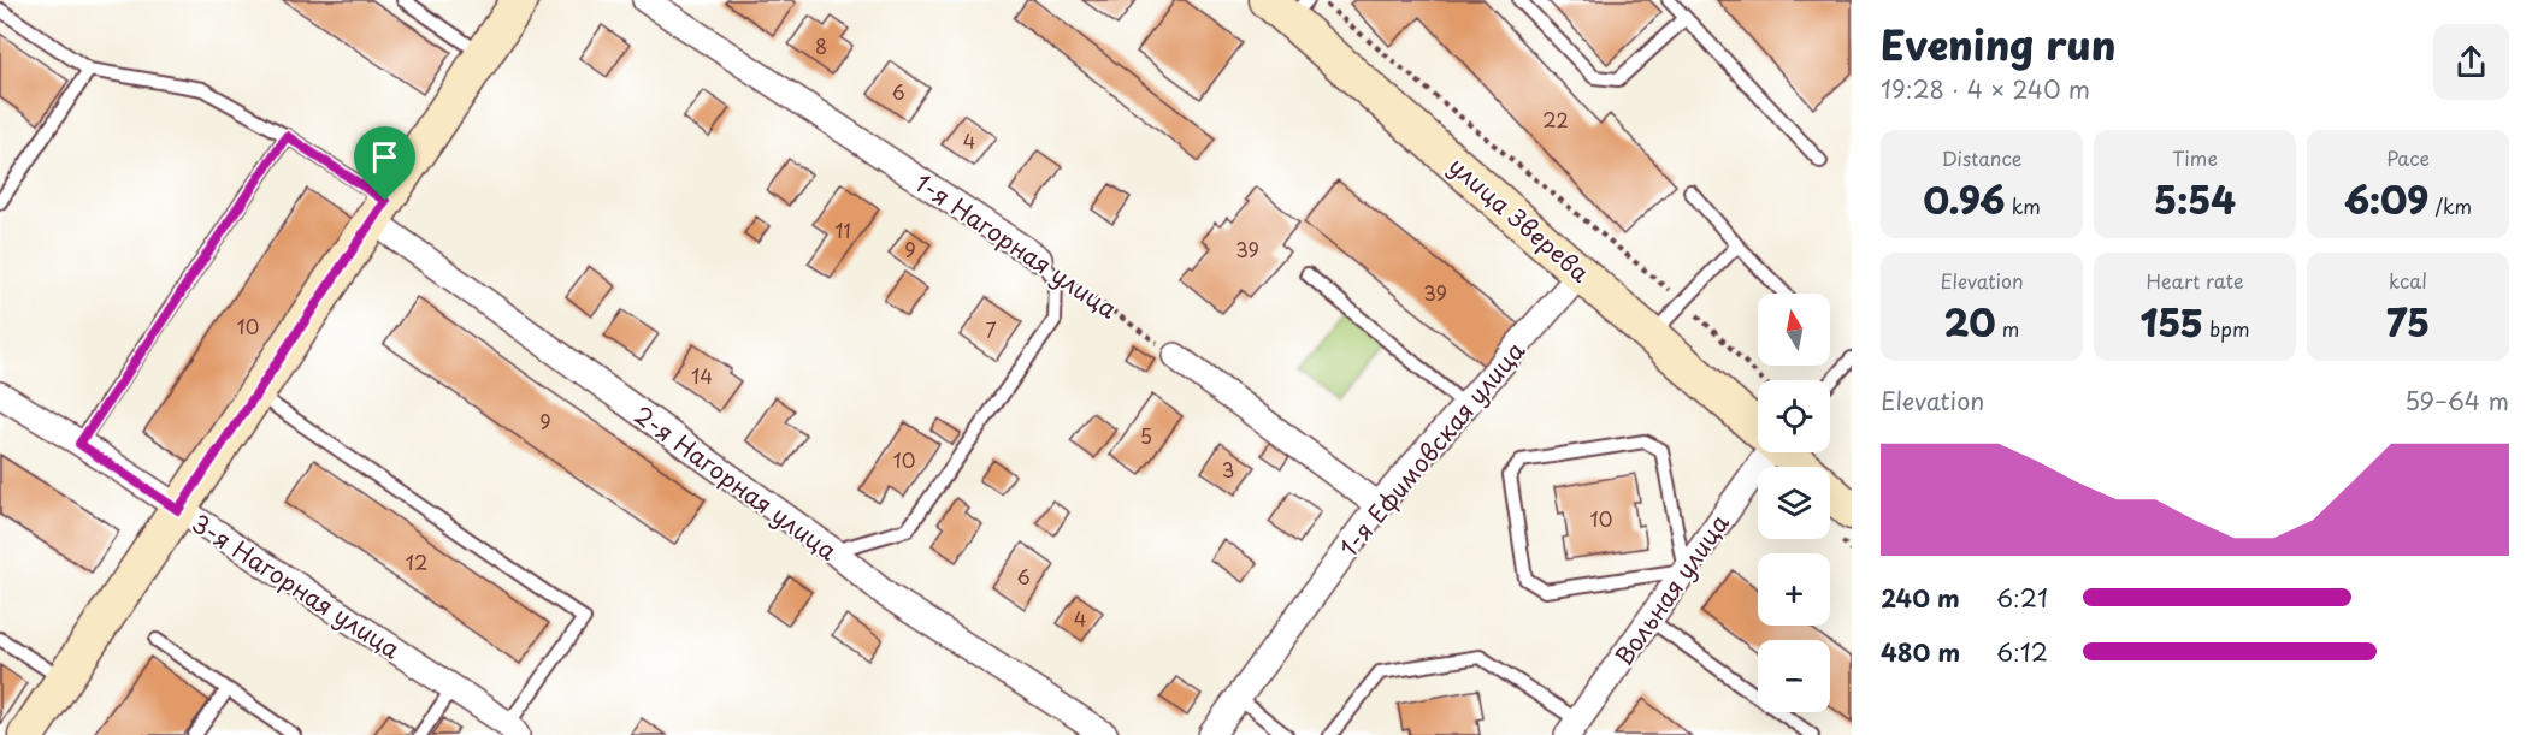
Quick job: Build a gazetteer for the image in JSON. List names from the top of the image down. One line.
{"streets":{"street":["улица Зверева","1-я Нагорная улица","1-я Ефимовская улица","2-я Нагорная улица","3-я Нагорная улица","Вольная улица"]},"crossings":[["улица Зверева","1-я Ефимовская улица"]],"house_numbers":["8","6","22","4","11","9","39","39","10","7","14","9","5","10","3","10","12","6","4"],"north":"top","page":{"heading":["Evening run","19:28 · 4 × 240 m"],"stats":[["Distance","0.96 km"],["Time","5:54"],["Pace","6:09 /km"],["Elevation","20 m"],["Heart rate","155 bpm"],["kcal","75"]],"map_buttons":["+","−"],"chart":["Elevation","59–64 m"],"list":[{"name":"240 m","note":"6:21"},{"name":"480 m","note":"6:12"}]}}
